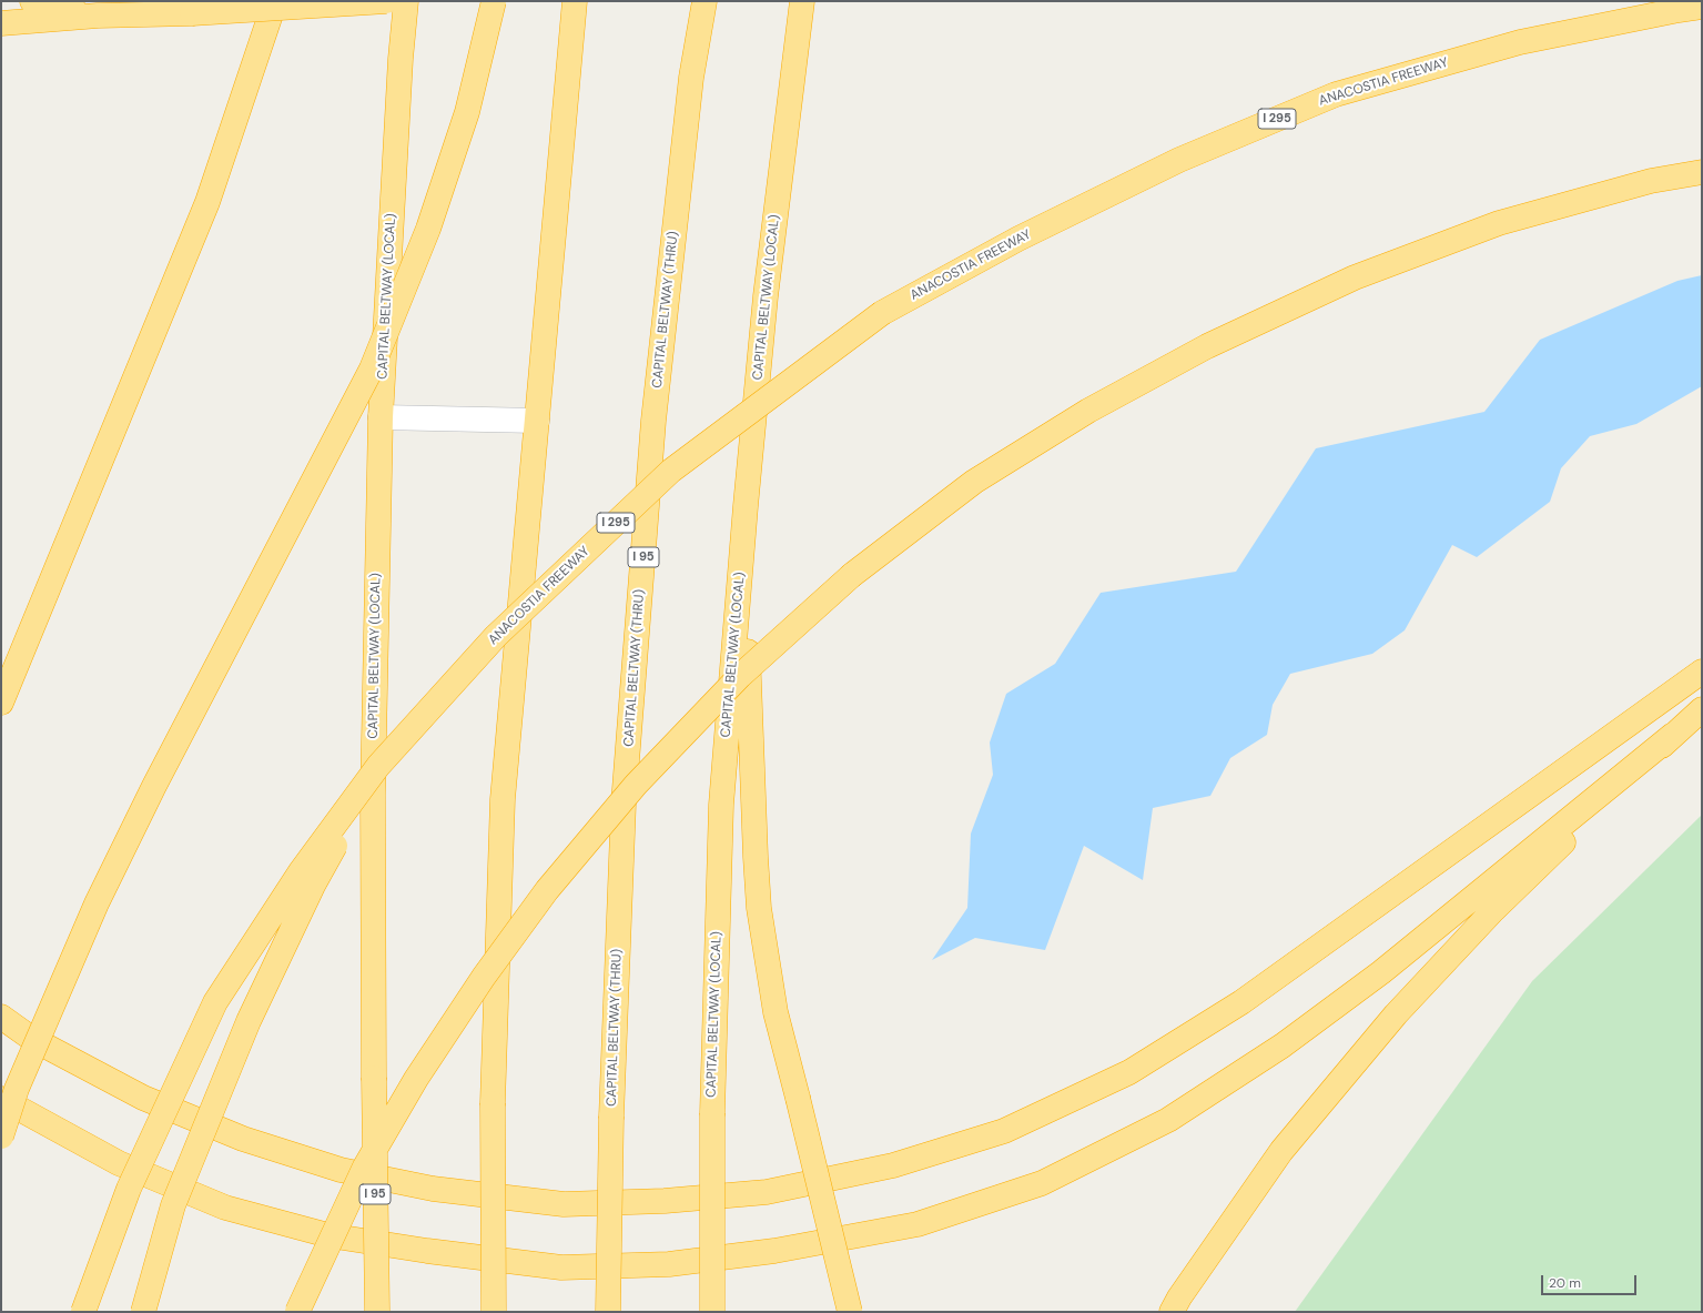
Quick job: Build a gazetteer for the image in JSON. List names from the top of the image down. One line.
{"streets":{"highway":["ANACOSTIA FREEWAY","I 295","CAPITAL BELTWAY (LOCAL)","CAPITAL BELTWAY (THRU)","I 95"]},"scale_bar":"20 m"}
